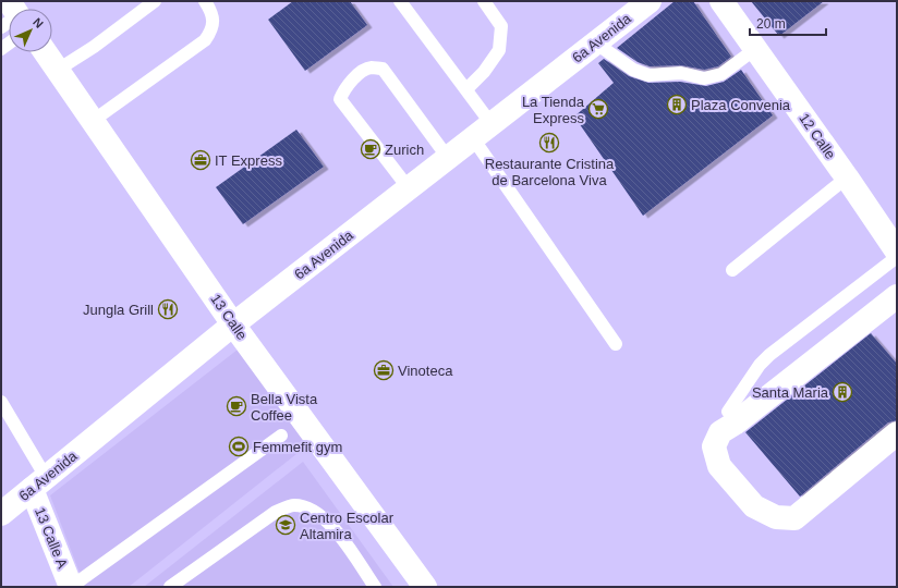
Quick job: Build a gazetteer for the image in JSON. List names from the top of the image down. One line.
{"streets":{"street":["6a Avenida","12 Calle","13 Calle","13 Calle A"]},"crossings":[["6a Avenida","13 Calle"],["6a Avenida","13 Calle A"]],"places":{"building":["Plaza Convenia","Santa Maria"],"supermarket":["La Tienda Express"],"restaurant":["Restaurante Cristina de Barcelona Viva","Jungla Grill"],"cafe":["Zurich","Bella Vista Coffee"],"office":["IT Express","Vinoteca"],"sports":["Femmefit gym"],"school or university":["Centro Escolar Altamira"]},"scale_bar":"20 m","north":"top right"}
